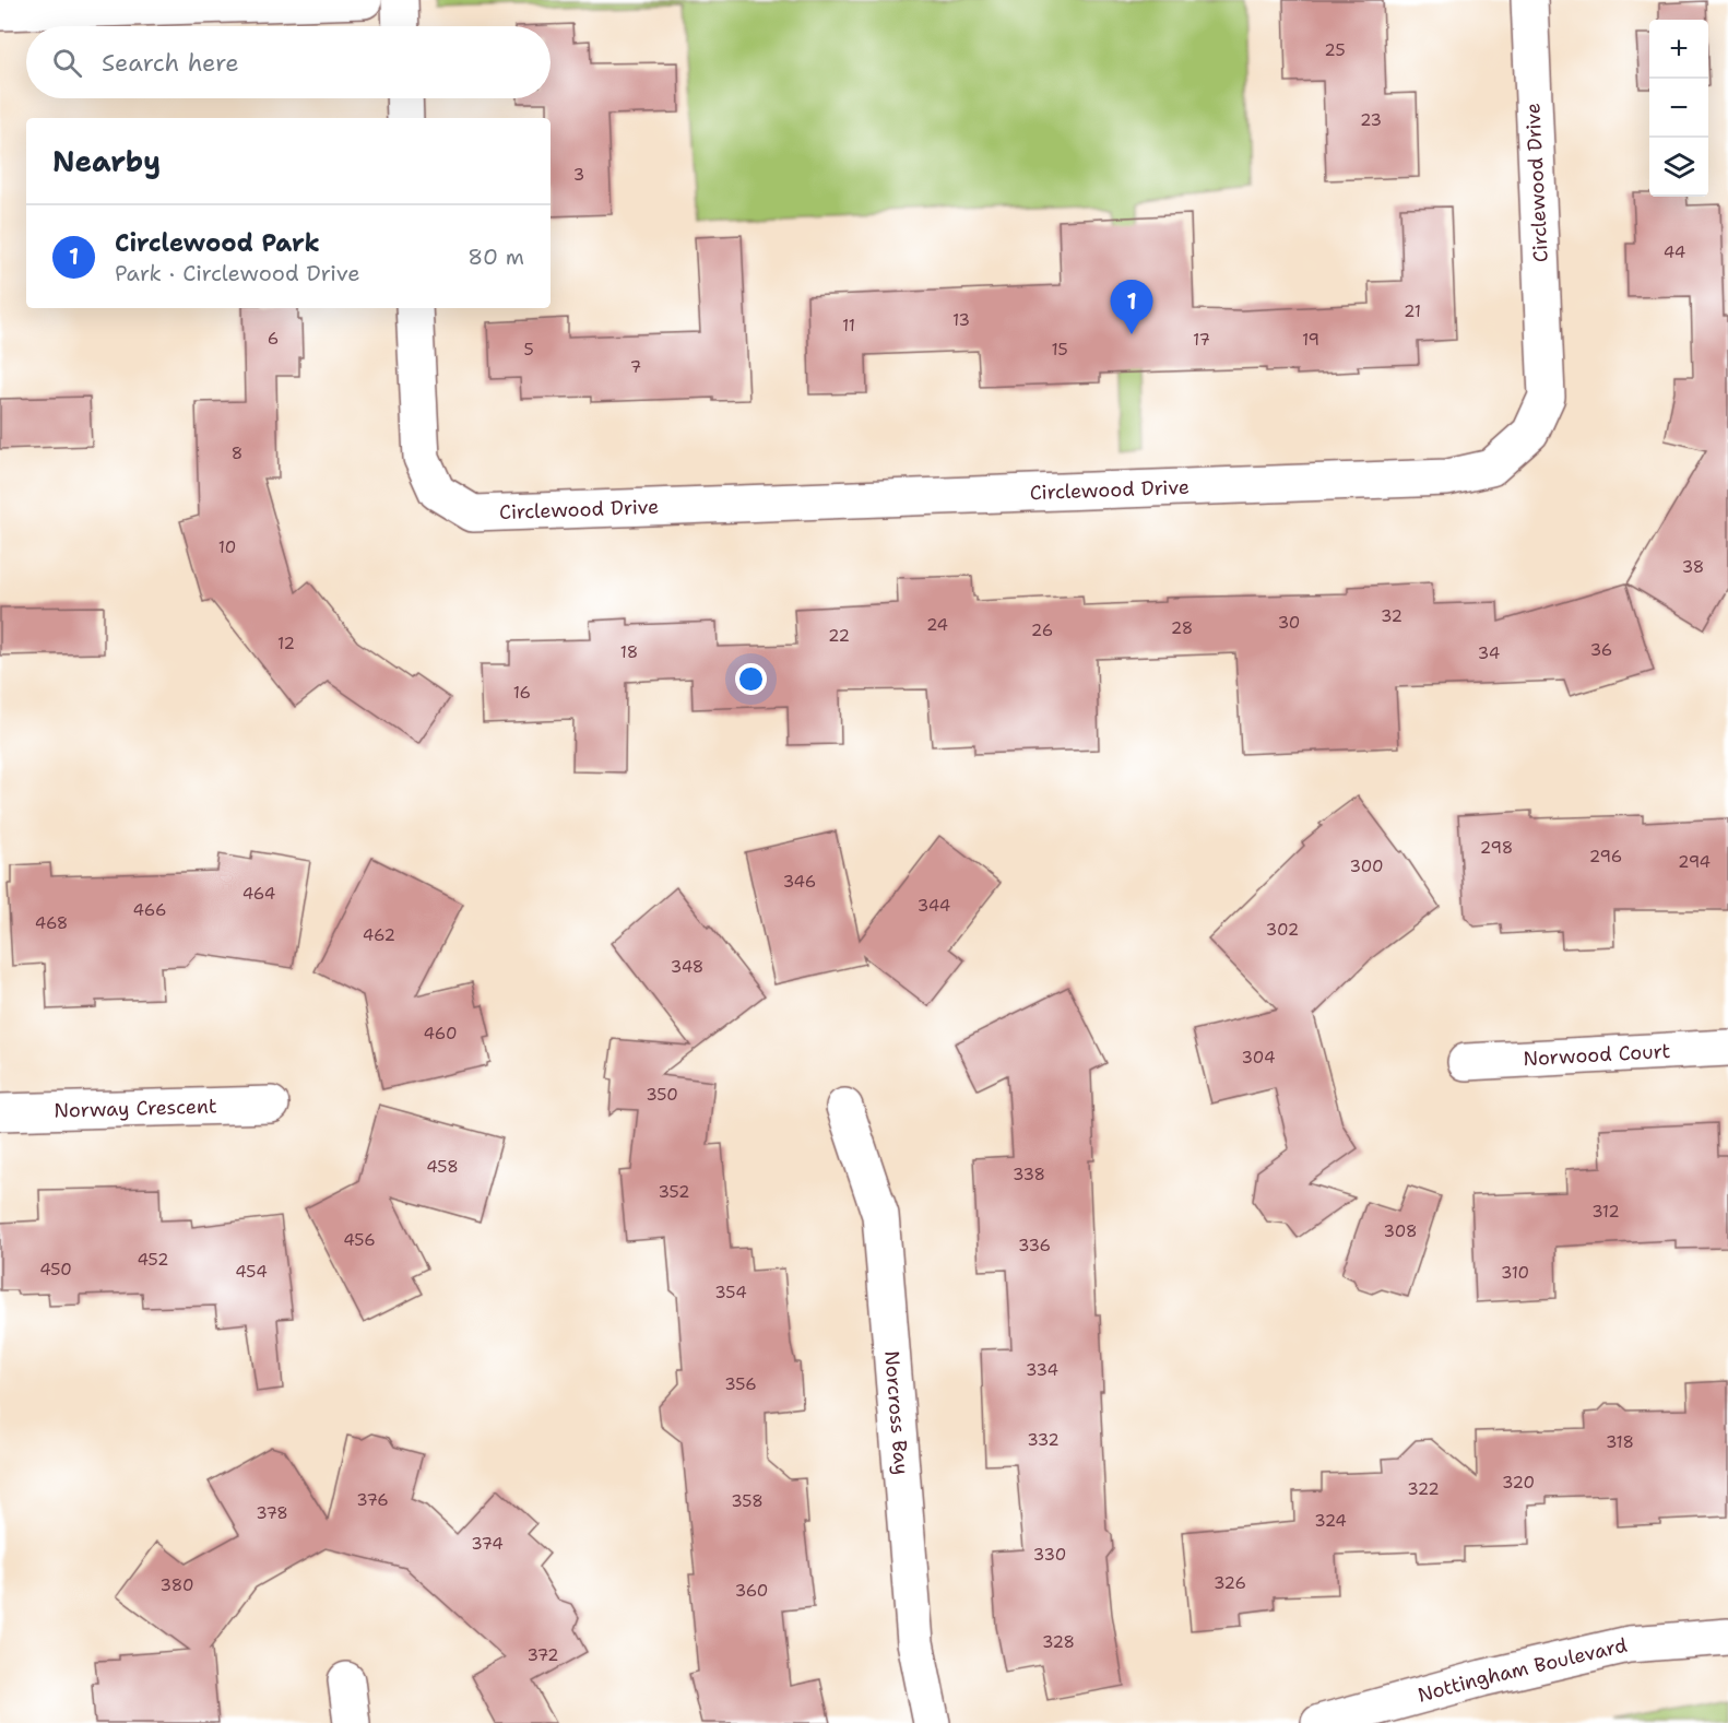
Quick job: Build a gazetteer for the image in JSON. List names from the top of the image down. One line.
{"streets":{"street":["Circlewood Drive","Norwood Court","Norway Crescent","Norcross Bay","Nottingham Boulevard"]},"house_numbers":["25","23","3","44","21","13","11","6","17","19","5","15","7","8","10","38","32","30","24","28","26","22","12","36","18","34","16","298","296","294","300","346","464","344","466","468","302","462","348","460","304","350","458","338","352","312","308","456","336","452","450","454","310","354","334","356","332","318","320","322","376","358","378","324","374","330","326","380","360","328","372"],"page":{"map_buttons":["+","−"],"search":"Search here","heading":"Nearby","list":[{"mark":"1","name":"Circlewood Park","note":"Park · Circlewood Drive","value":"80 m"}],"pins":"1"}}
